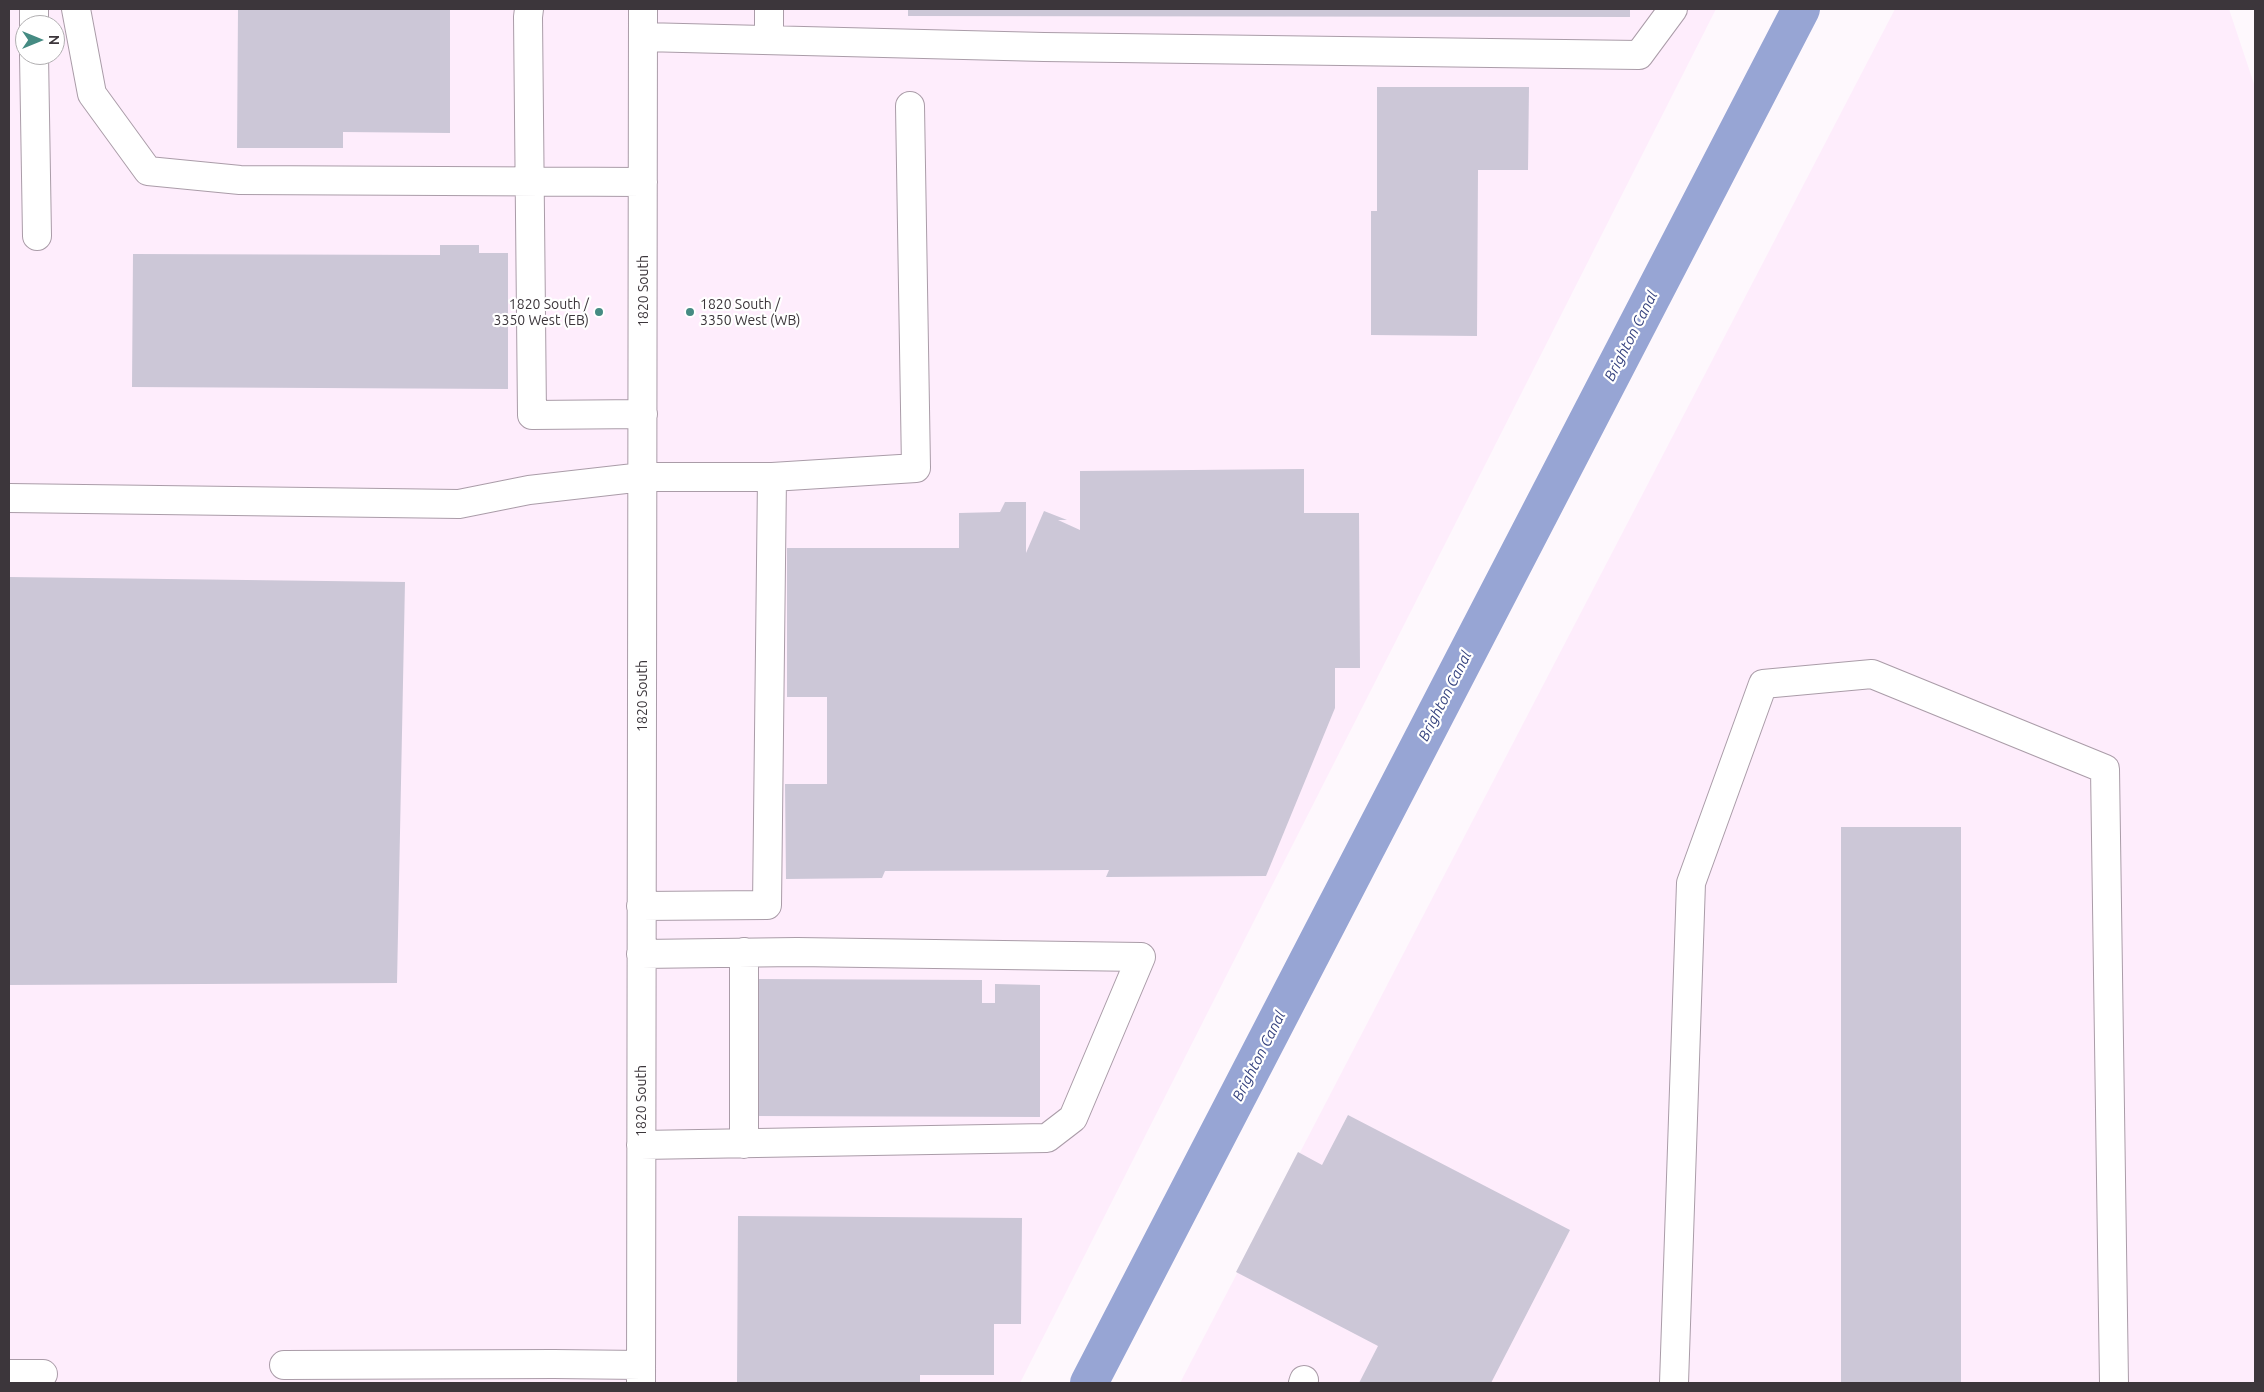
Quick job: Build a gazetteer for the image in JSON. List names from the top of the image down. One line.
{"streets":{"street":["1820 South"]},"water":["Brighton Canal"],"places":["1820 South / 3350 West (EB)","1820 South / 3350 West (WB)"],"north":"right"}
